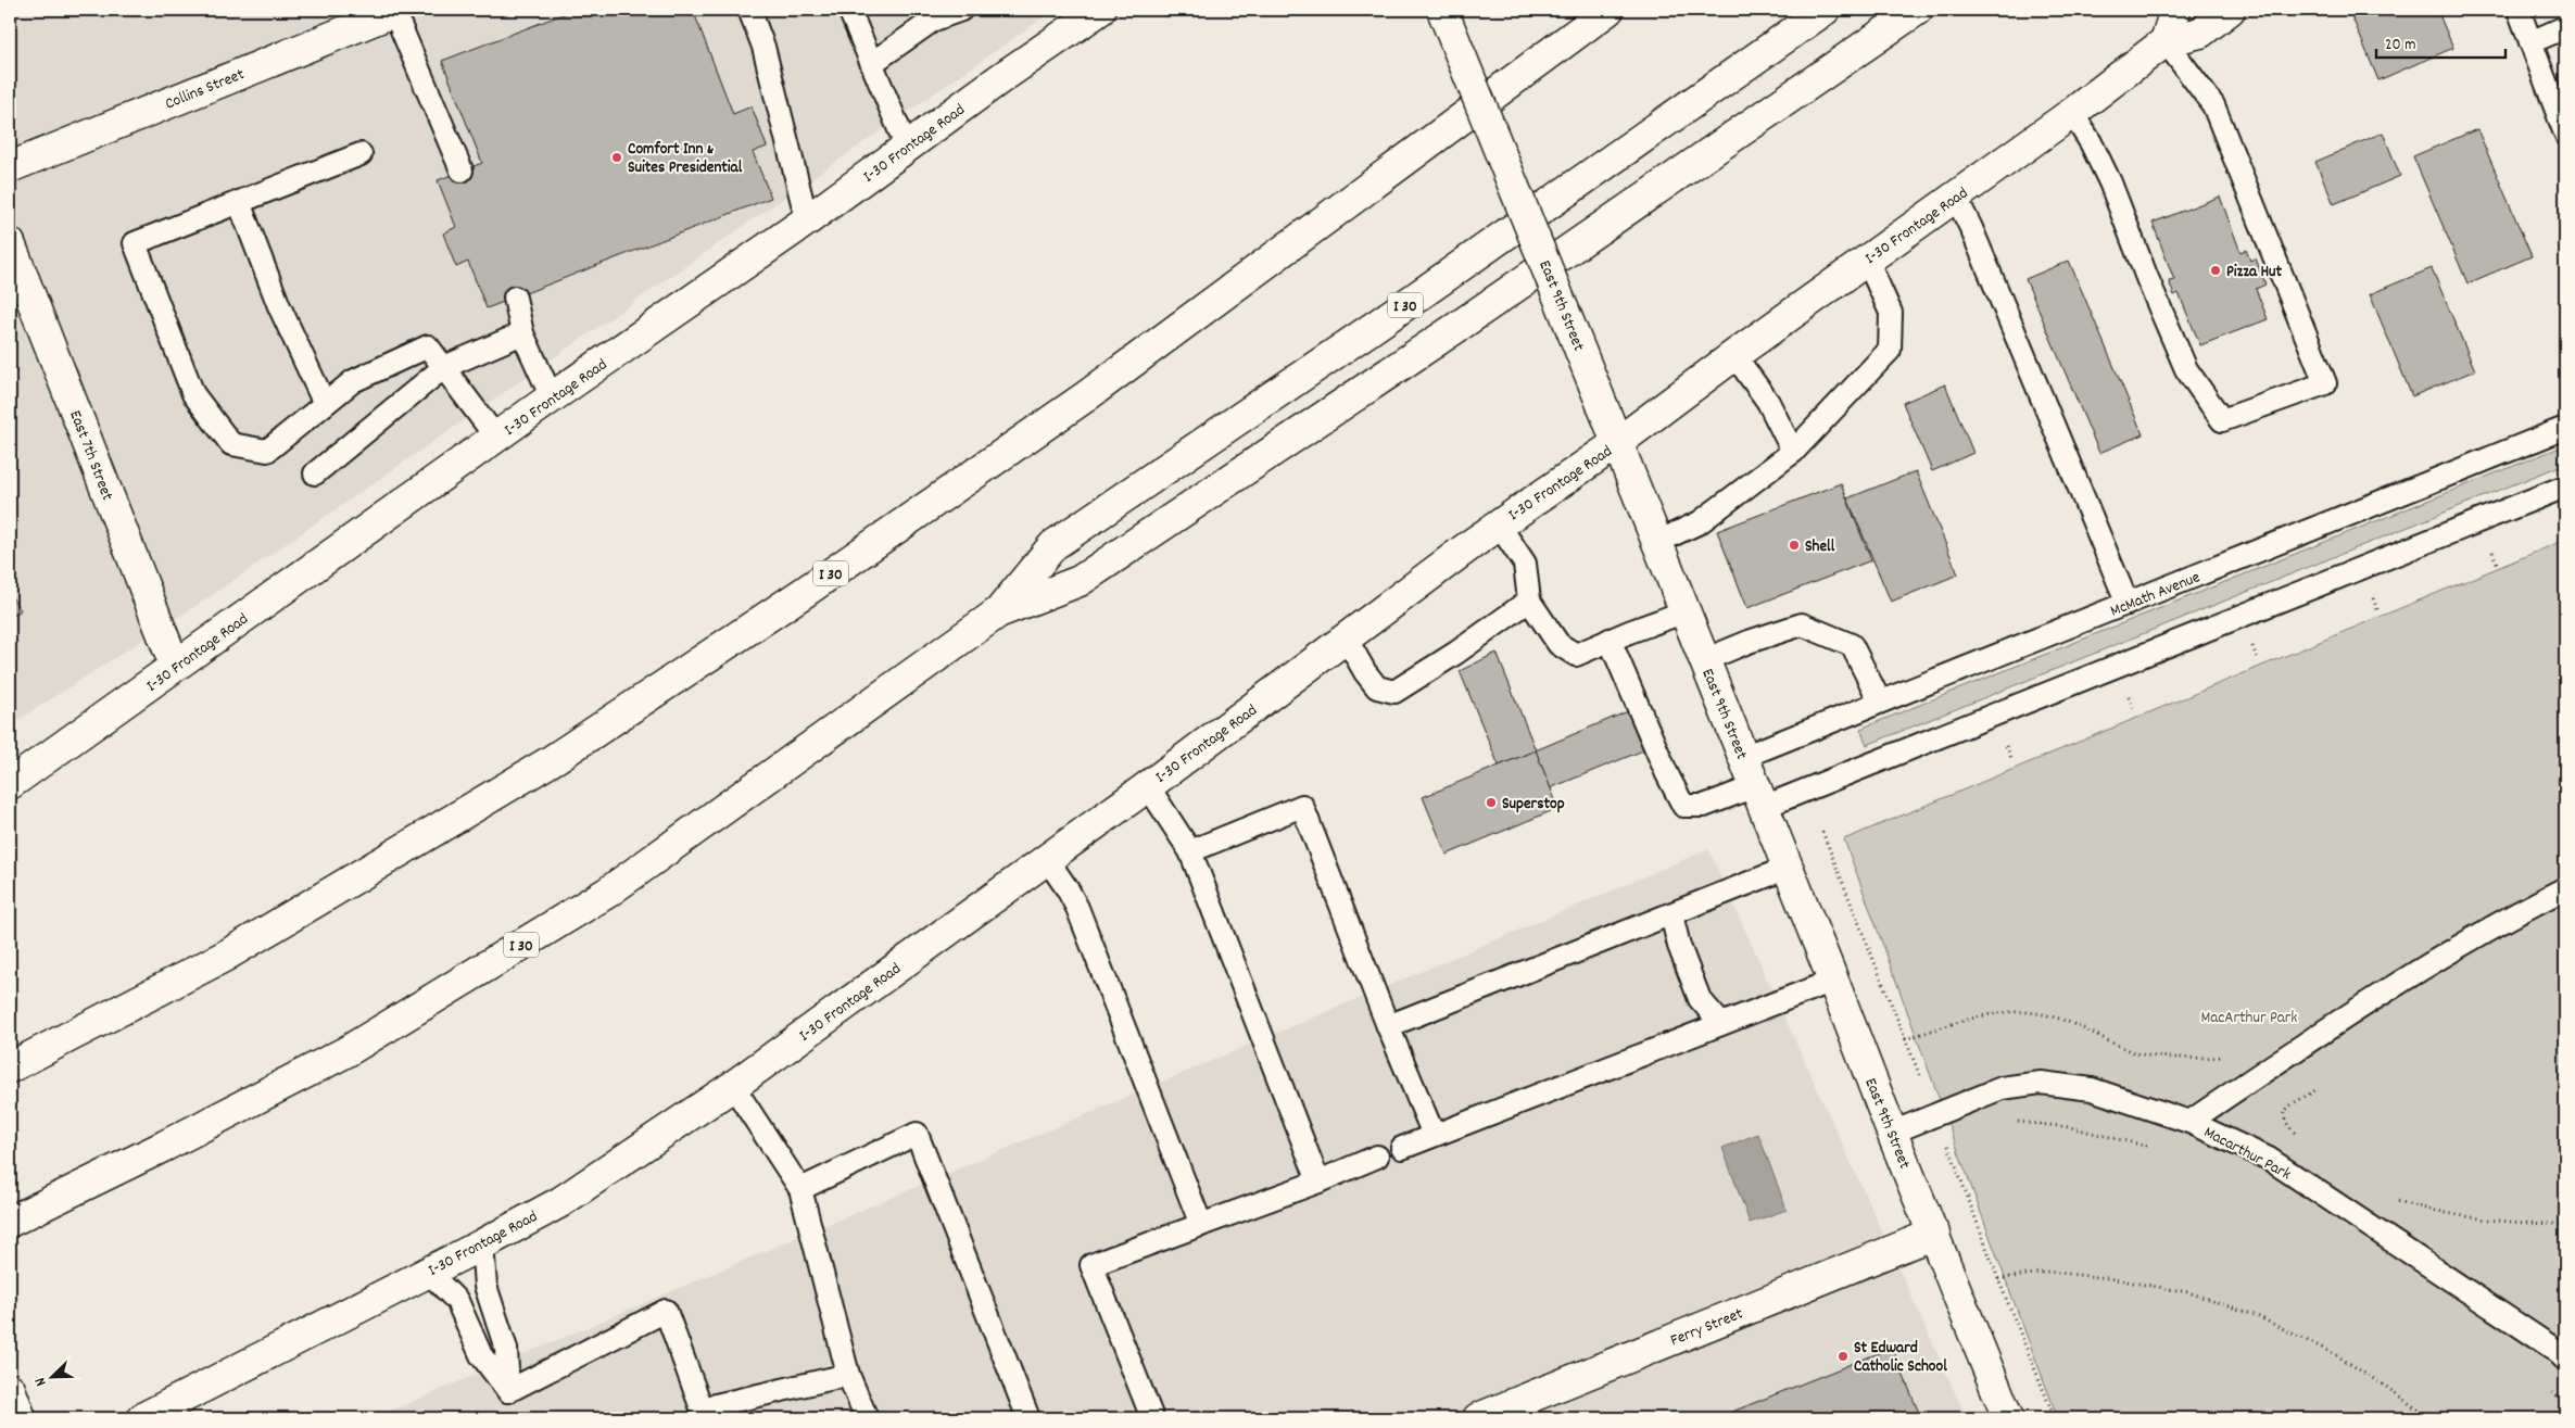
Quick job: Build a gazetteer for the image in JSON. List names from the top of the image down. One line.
{"streets":{"main road":["Collins Street","I-30 Frontage Road","I 30","East 9th Street","East 7th Street","Ferry Street"],"lane":["McMath Avenue","Macarthur Park"]},"crossings":[["I-30 Frontage Road","East 9th Street"],["I-30 Frontage Road","East 7th Street"],["East 9th Street","McMath Avenue"],["East 9th Street","Macarthur Park"],["East 9th Street","Ferry Street"]],"parks":["MacArthur Park"],"places":["Comfort Inn & Suites Presidential","Pizza Hut","Shell","Superstop","St Edward Catholic School"],"scale_bar":"20 m","north":"bottom left"}
